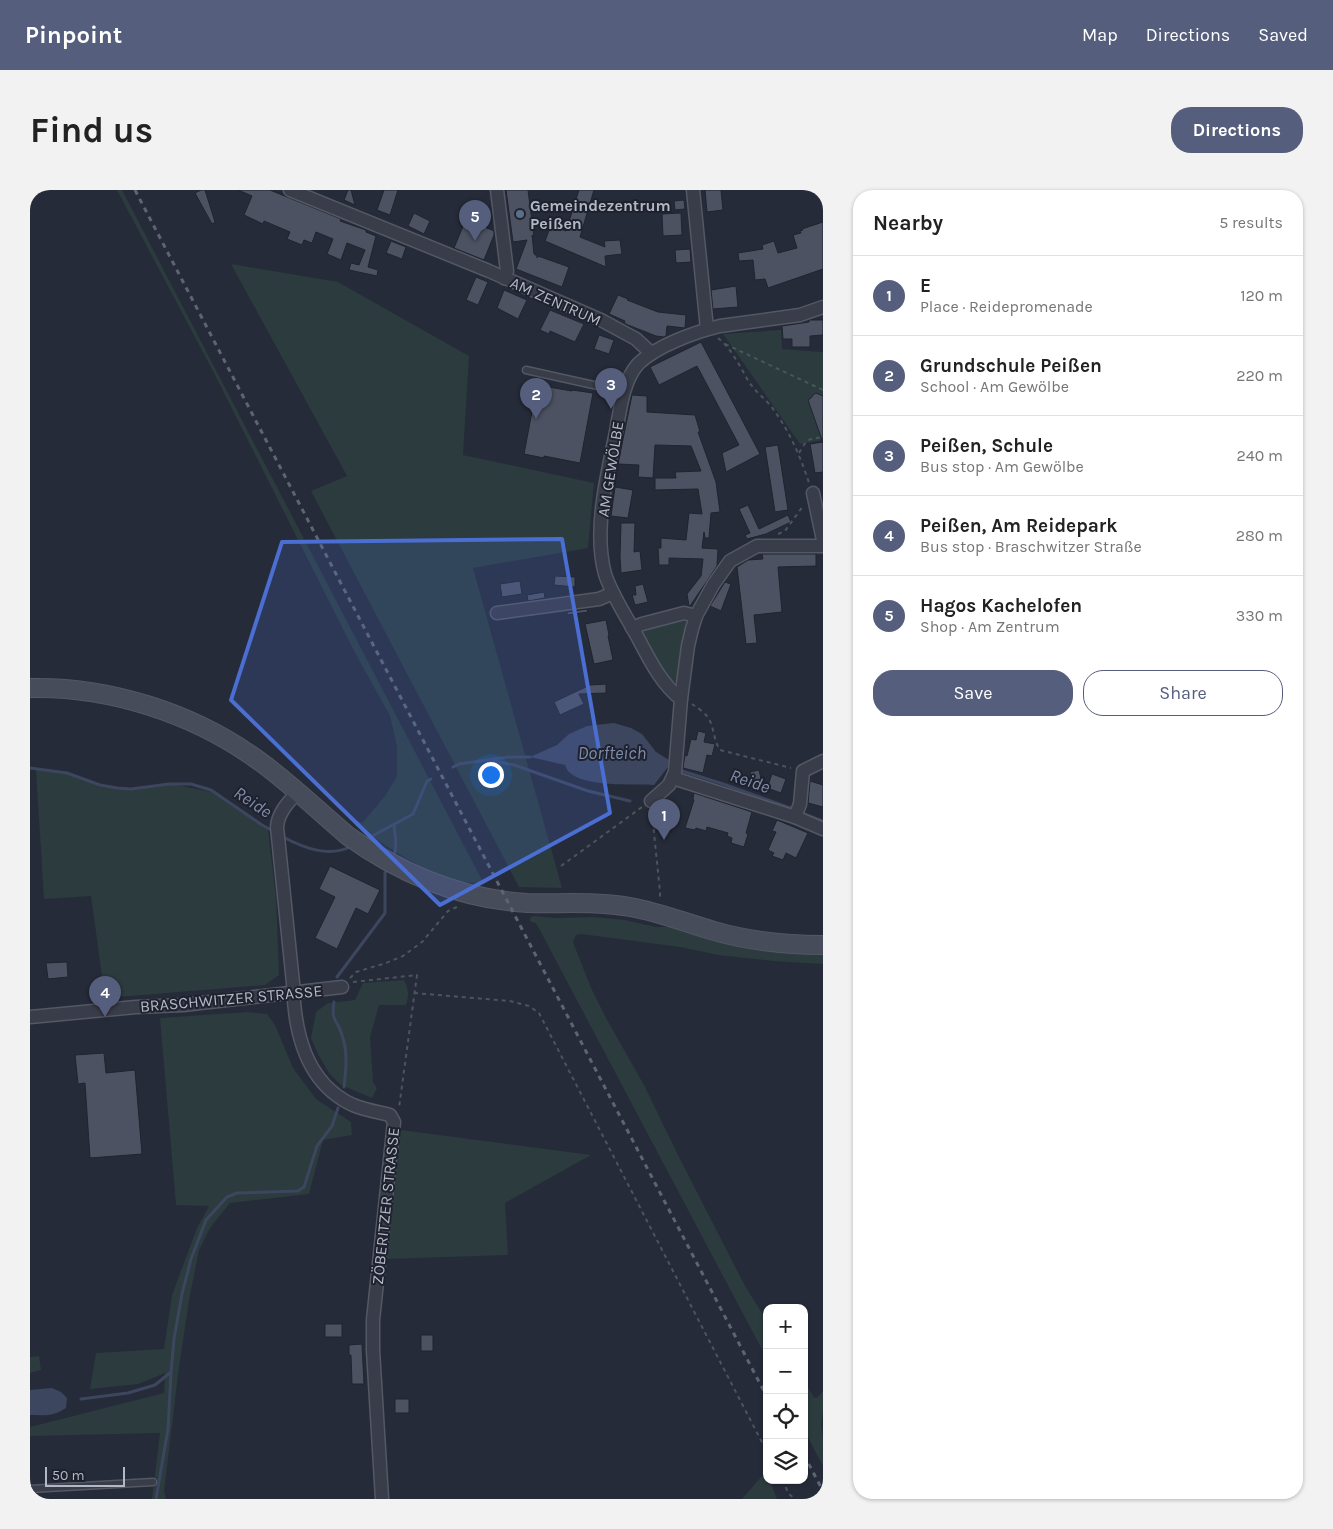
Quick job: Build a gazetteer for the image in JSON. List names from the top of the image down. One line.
{"streets":{"street":["AM ZENTRUM","AM GEWÖLBE","BRASCHWITZER STRASSE","ZÖBERITZER STRASSE"]},"crossings":[["AM ZENTRUM","AM GEWÖLBE"],["BRASCHWITZER STRASSE","ZÖBERITZER STRASSE"]],"water":["Dorfteich","Reide"],"places":["Gemeindezentrum Peißen"],"scale_bar":"50 m","page":{"header":"Pinpoint","nav":["Map","Directions","Saved"],"buttons":["Directions",["Save","Share"]],"title":"Find us","heading":["Nearby","5 results"],"pins":["5","3","2","1","4"],"list":[{"mark":"1","name":"E","note":"Place · Reidepromenade","value":"120 m"},{"mark":"2","name":"Grundschule Peißen","note":"School · Am Gewölbe","value":"220 m"},{"mark":"3","name":"Peißen, Schule","note":"Bus stop · Am Gewölbe","value":"240 m"},{"mark":"4","name":"Peißen, Am Reidepark","note":"Bus stop · Braschwitzer Straße","value":"280 m"},{"mark":"5","name":"Hagos Kachelofen","note":"Shop · Am Zentrum","value":"330 m"}],"map_buttons":["+","−"],"scale":"50 m"}}
